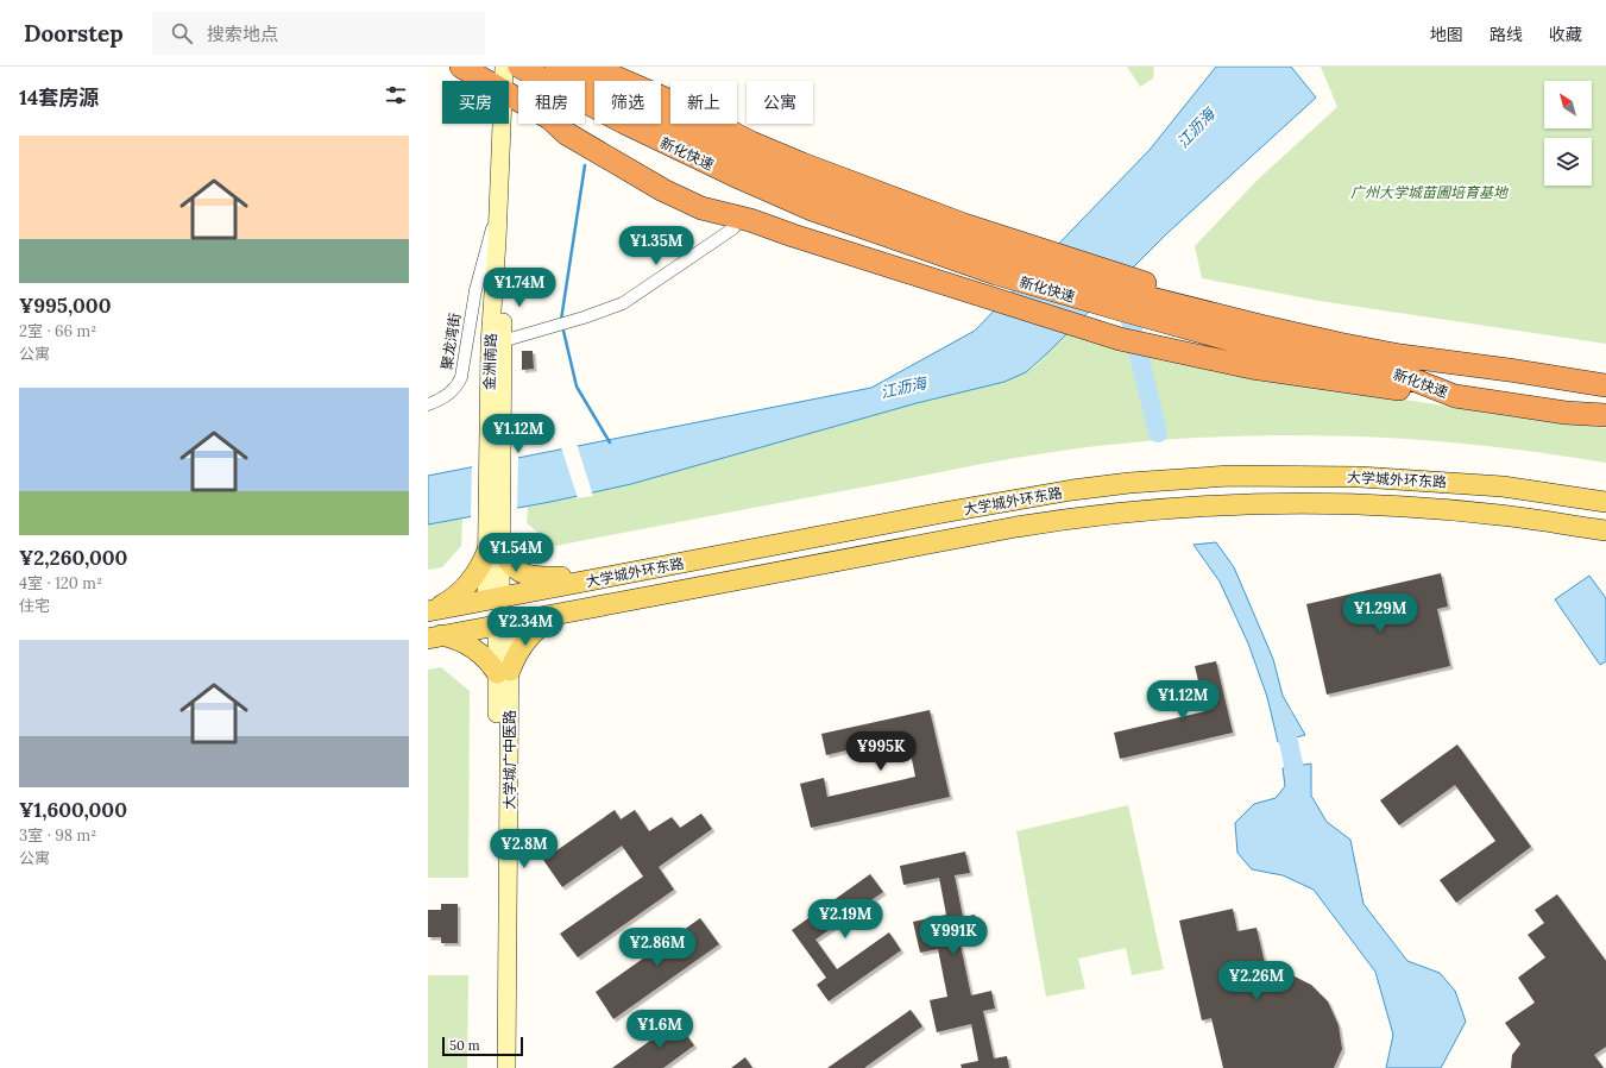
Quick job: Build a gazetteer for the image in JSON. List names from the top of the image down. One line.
{"streets":{"highway":["新化快速"],"main road":["金洲南路","大学城外环东路","大学城广中医路"],"street":["聚龙湾街"]},"crossings":[["聚龙湾街","金洲南路"],["金洲南路","大学城外环东路"],["大学城外环东路","大学城广中医路"]],"water":["江沥海"],"parks":["广州大学城苗圃培育基地"],"scale_bar":"50 m","north":"top left","page":{"header":"Doorstep","search":"搜索地点","nav":["地图","路线","收藏"],"heading":"14套房源","chip":["买房","租房","筛选","新上","公寓"],"list":[{"name":"¥995,000","note":"2室 · 66 m² · 公寓"},{"name":"¥2,260,000","note":"4室 · 120 m² · 住宅"},{"name":"¥1,600,000","note":"3室 · 98 m² · 公寓"}],"price":["¥1.35M","¥1.74M","¥1.12M","¥1.54M","¥1.29M","¥2.34M","¥1.12M","¥995K","¥2.8M","¥2.19M","¥991K","¥2.86M","¥2.26M","¥1.6M"],"scale":"50 m"}}
